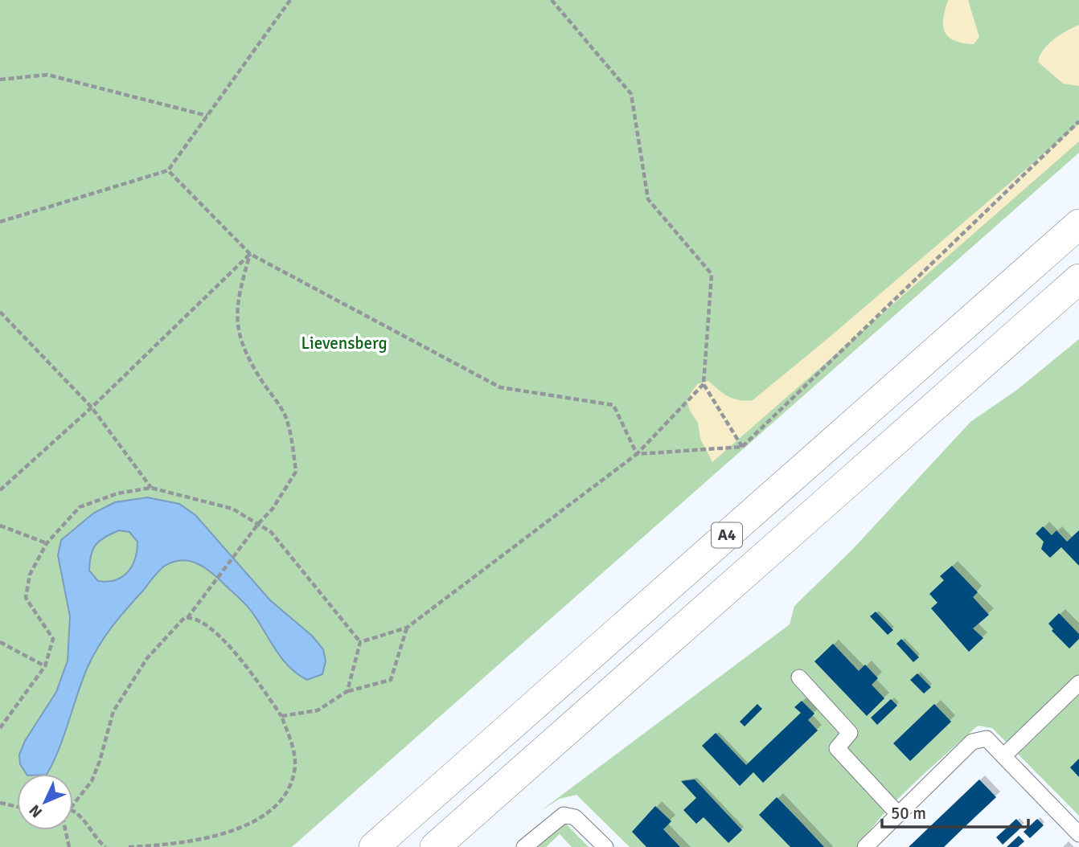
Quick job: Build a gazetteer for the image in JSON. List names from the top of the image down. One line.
{"streets":{"highway":["A4"]},"parks":["Lievensberg"],"scale_bar":"50 m","north":"bottom left"}
